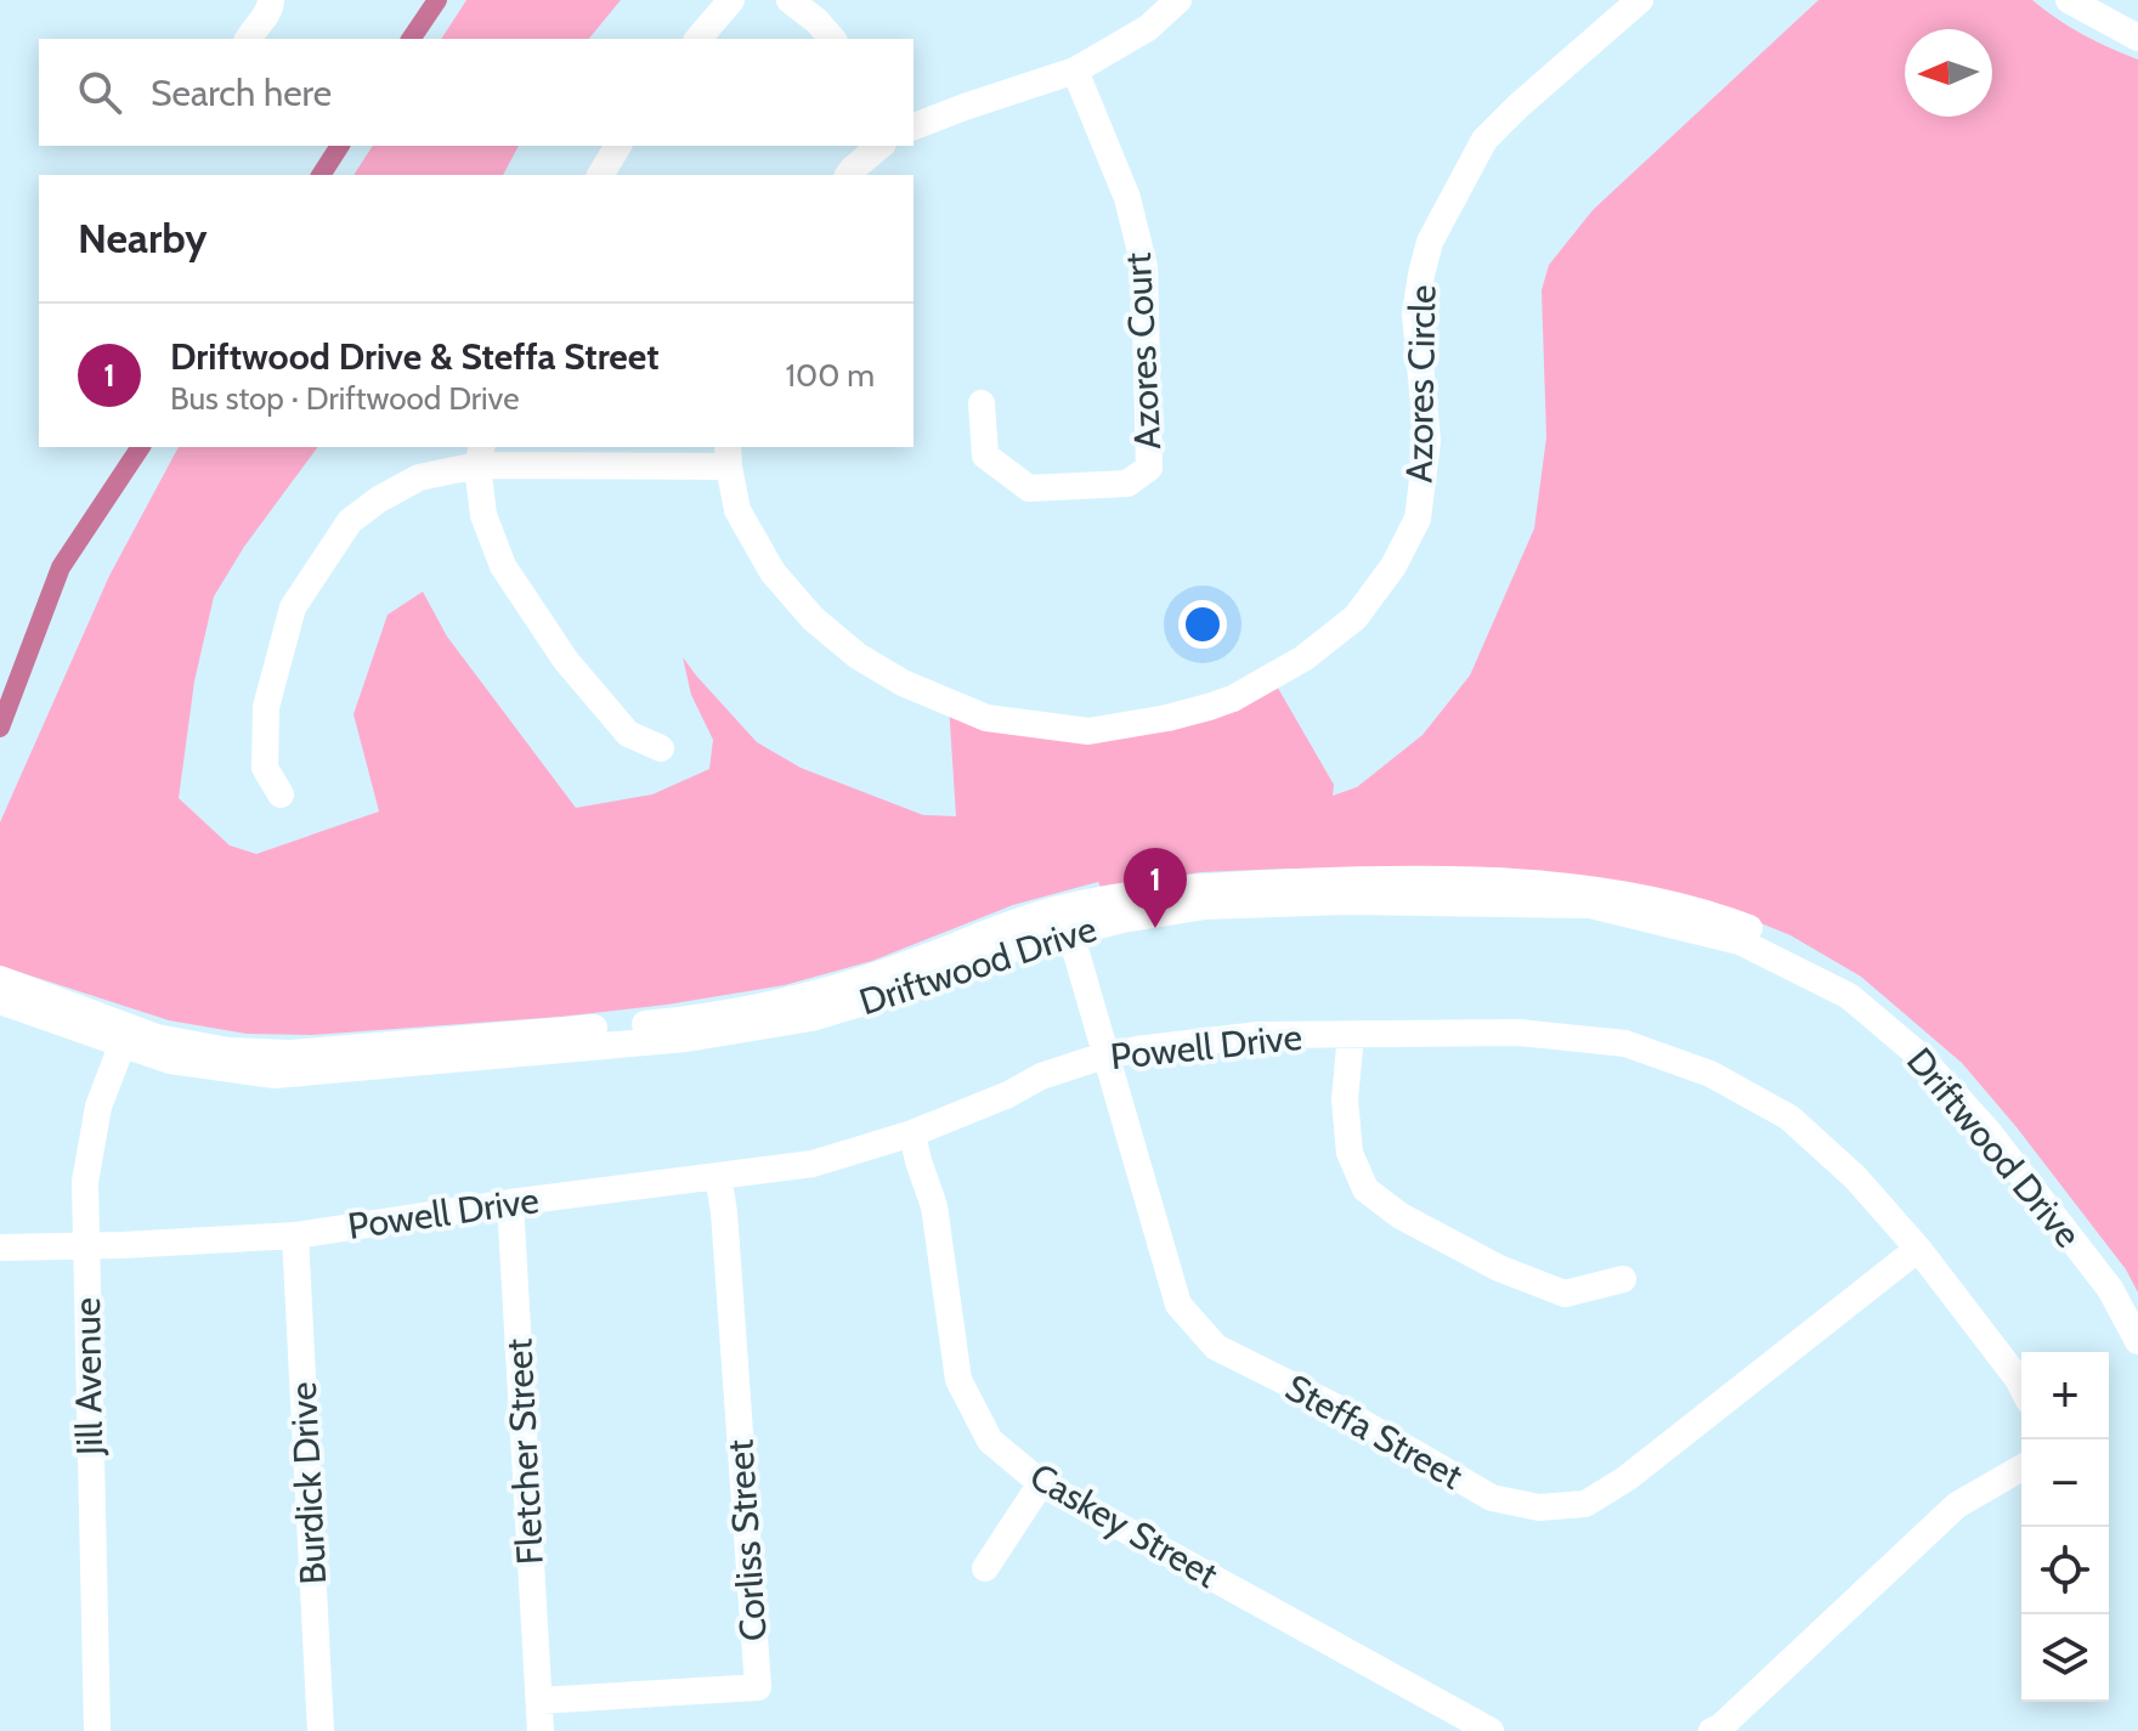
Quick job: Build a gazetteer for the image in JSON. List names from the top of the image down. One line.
{"streets":{"street":["Azores Court","Azores Circle","Driftwood Drive","Powell Drive","Jill Avenue","Steffa Street","Fletcher Street","Burdick Drive","Caskey Street","Corliss Street"]},"crossings":[["Driftwood Drive","Jill Avenue"],["Driftwood Drive","Steffa Street"],["Powell Drive","Jill Avenue"],["Powell Drive","Steffa Street"],["Powell Drive","Fletcher Street"],["Powell Drive","Burdick Drive"],["Powell Drive","Caskey Street"],["Powell Drive","Corliss Street"],["Fletcher Street","Corliss Street"]],"north":"left","page":{"search":"Search here","heading":"Nearby","list":[{"mark":"1","name":"Driftwood Drive & Steffa Street","note":"Bus stop · Driftwood Drive","value":"100 m"}],"pins":"1","map_buttons":["+","−"]}}
